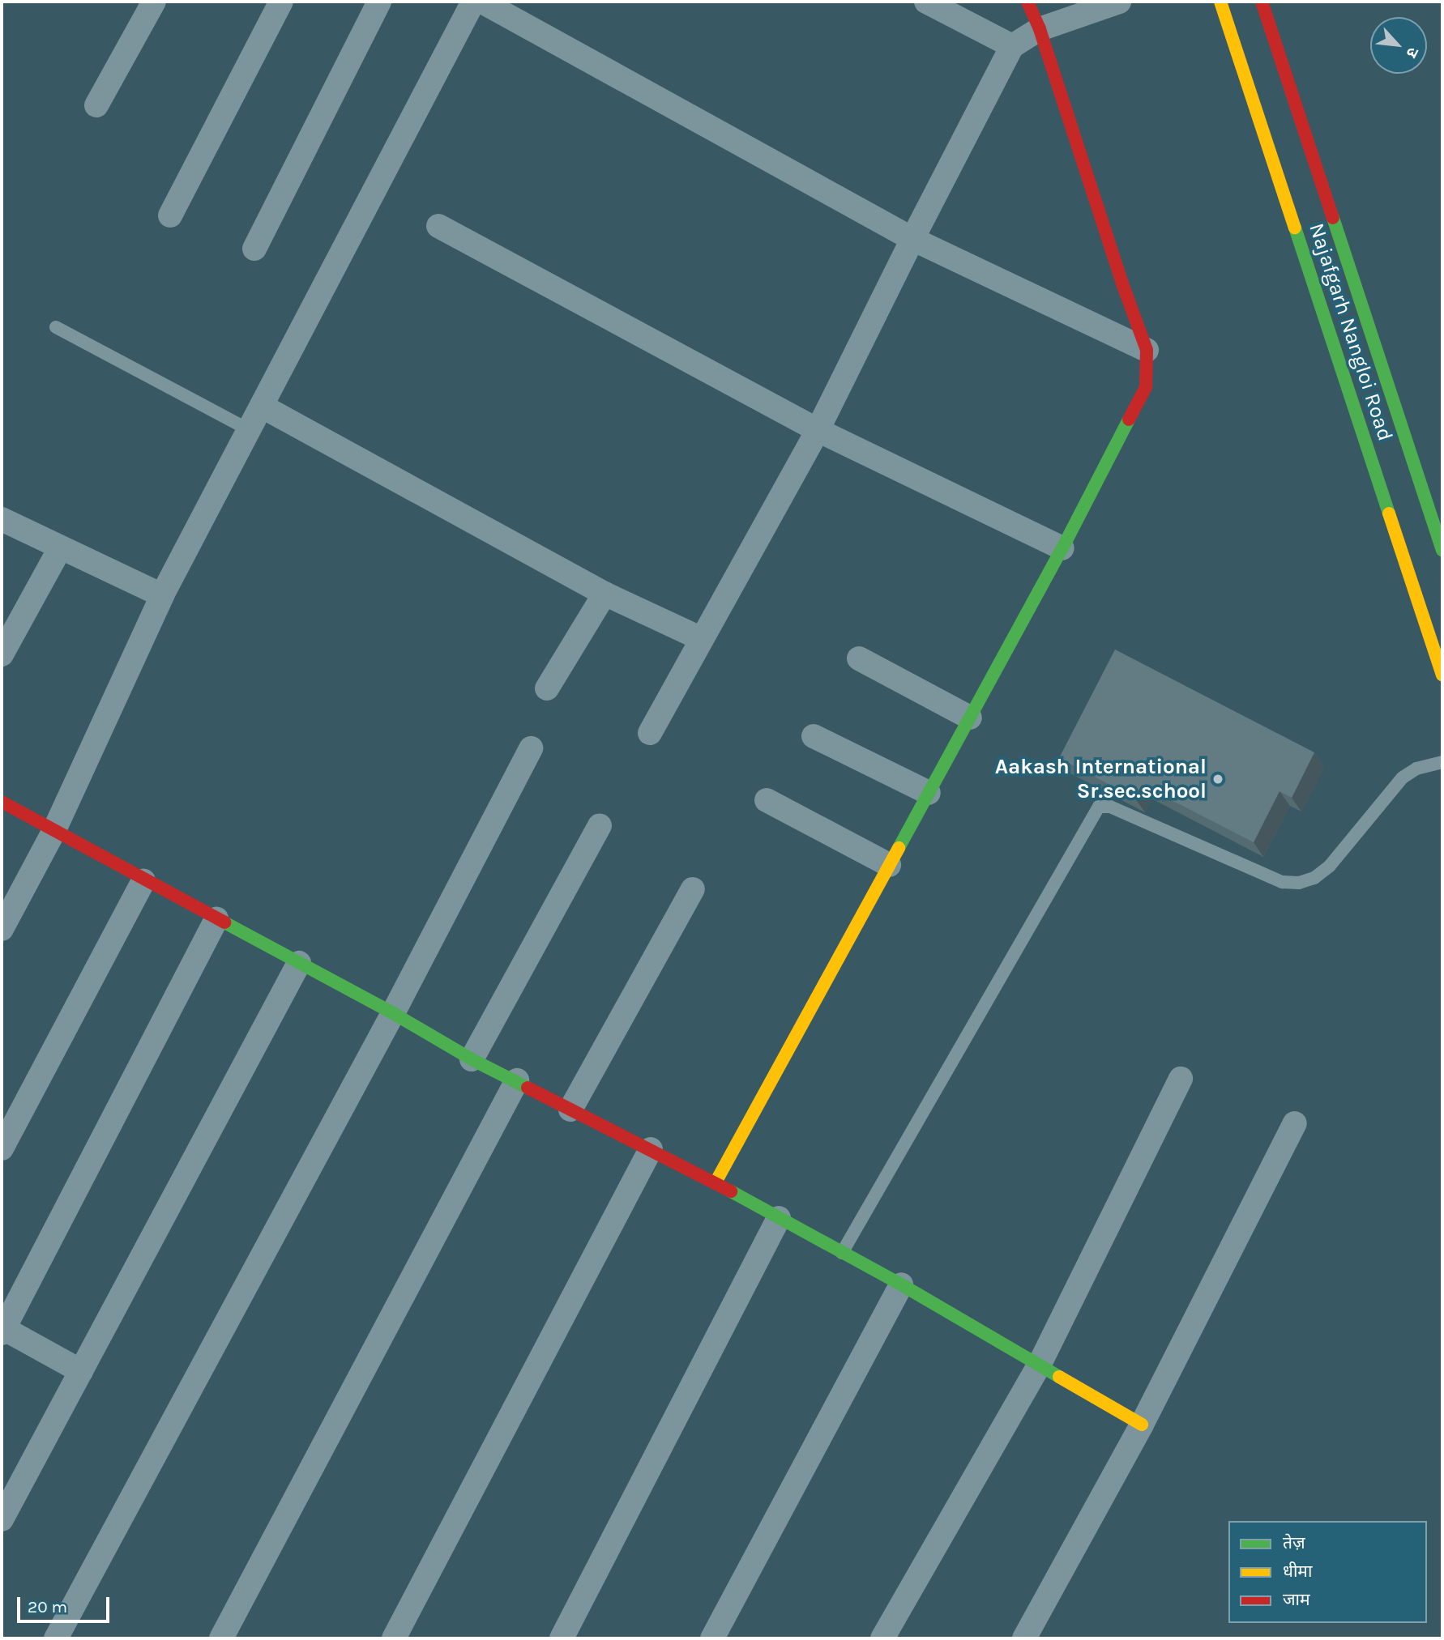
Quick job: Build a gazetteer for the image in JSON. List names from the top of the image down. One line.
{"streets":{"street":["Najafgarh Nangloi Road"]},"places":["Aakash International Sr.sec.school"],"legend":["तेज़","धीमा","जाम"],"scale_bar":"20 m","north":"bottom right"}
